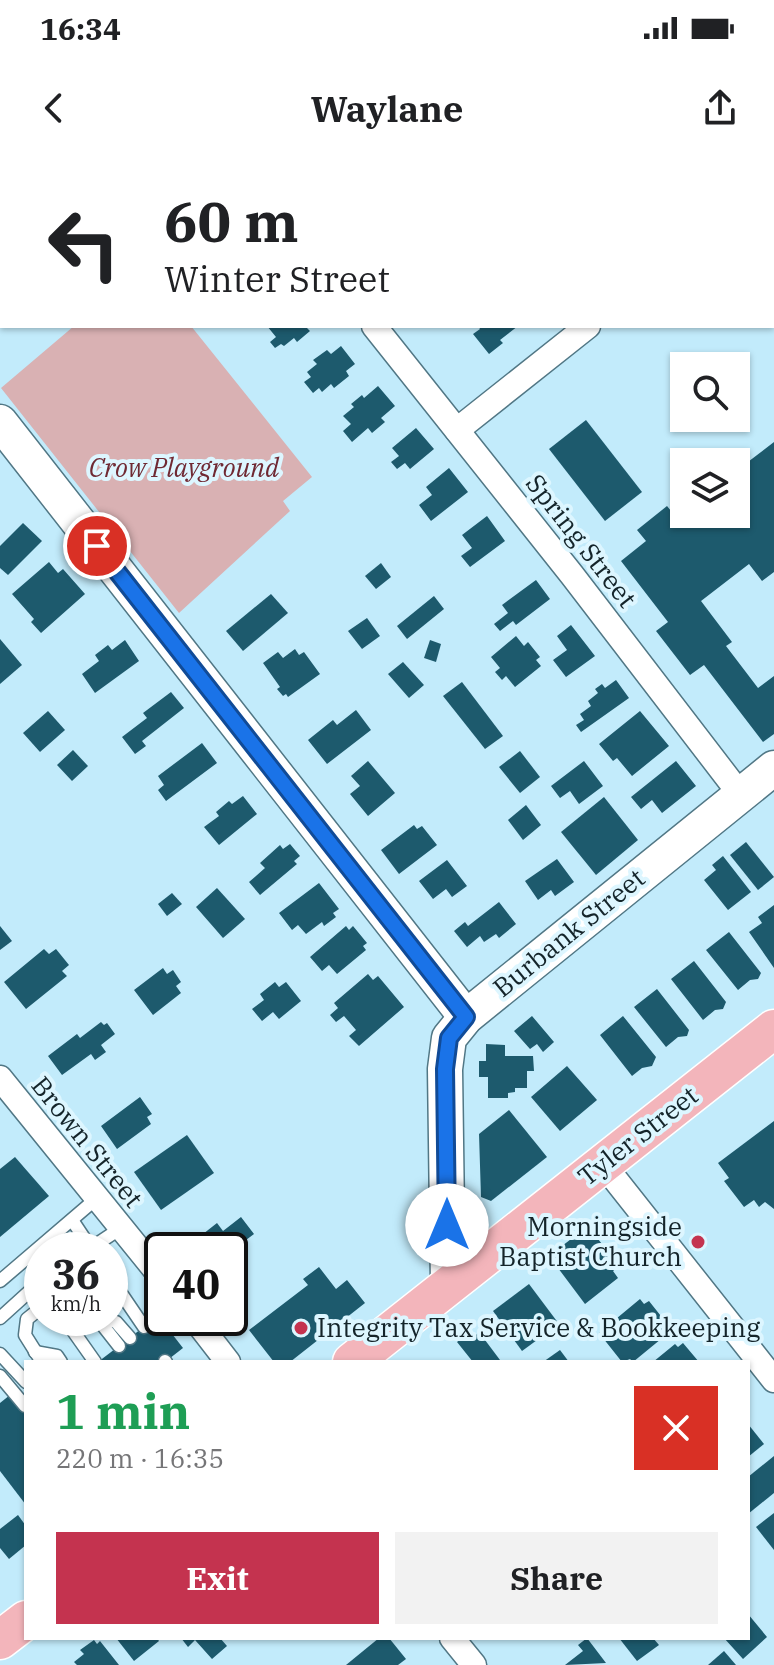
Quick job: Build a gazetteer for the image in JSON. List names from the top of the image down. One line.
{"streets":{"main road":["Tyler Street"],"street":["Spring Street","Burbank Street","Brown Street"]},"crossings":[["Spring Street","Burbank Street"],["Burbank Street","Tyler Street"]],"parks":["Crow Playground"],"places":["Morningside Baptist Church","Integrity Tax Service & Bookkeeping"],"page":{"status":"16:34","header":"Waylane","turn":["60 m","Winter Street"],"speed":"36 km/h","limit":"40","heading":["1 min","220 m · 16:35"],"buttons":["Exit","Share"]}}
